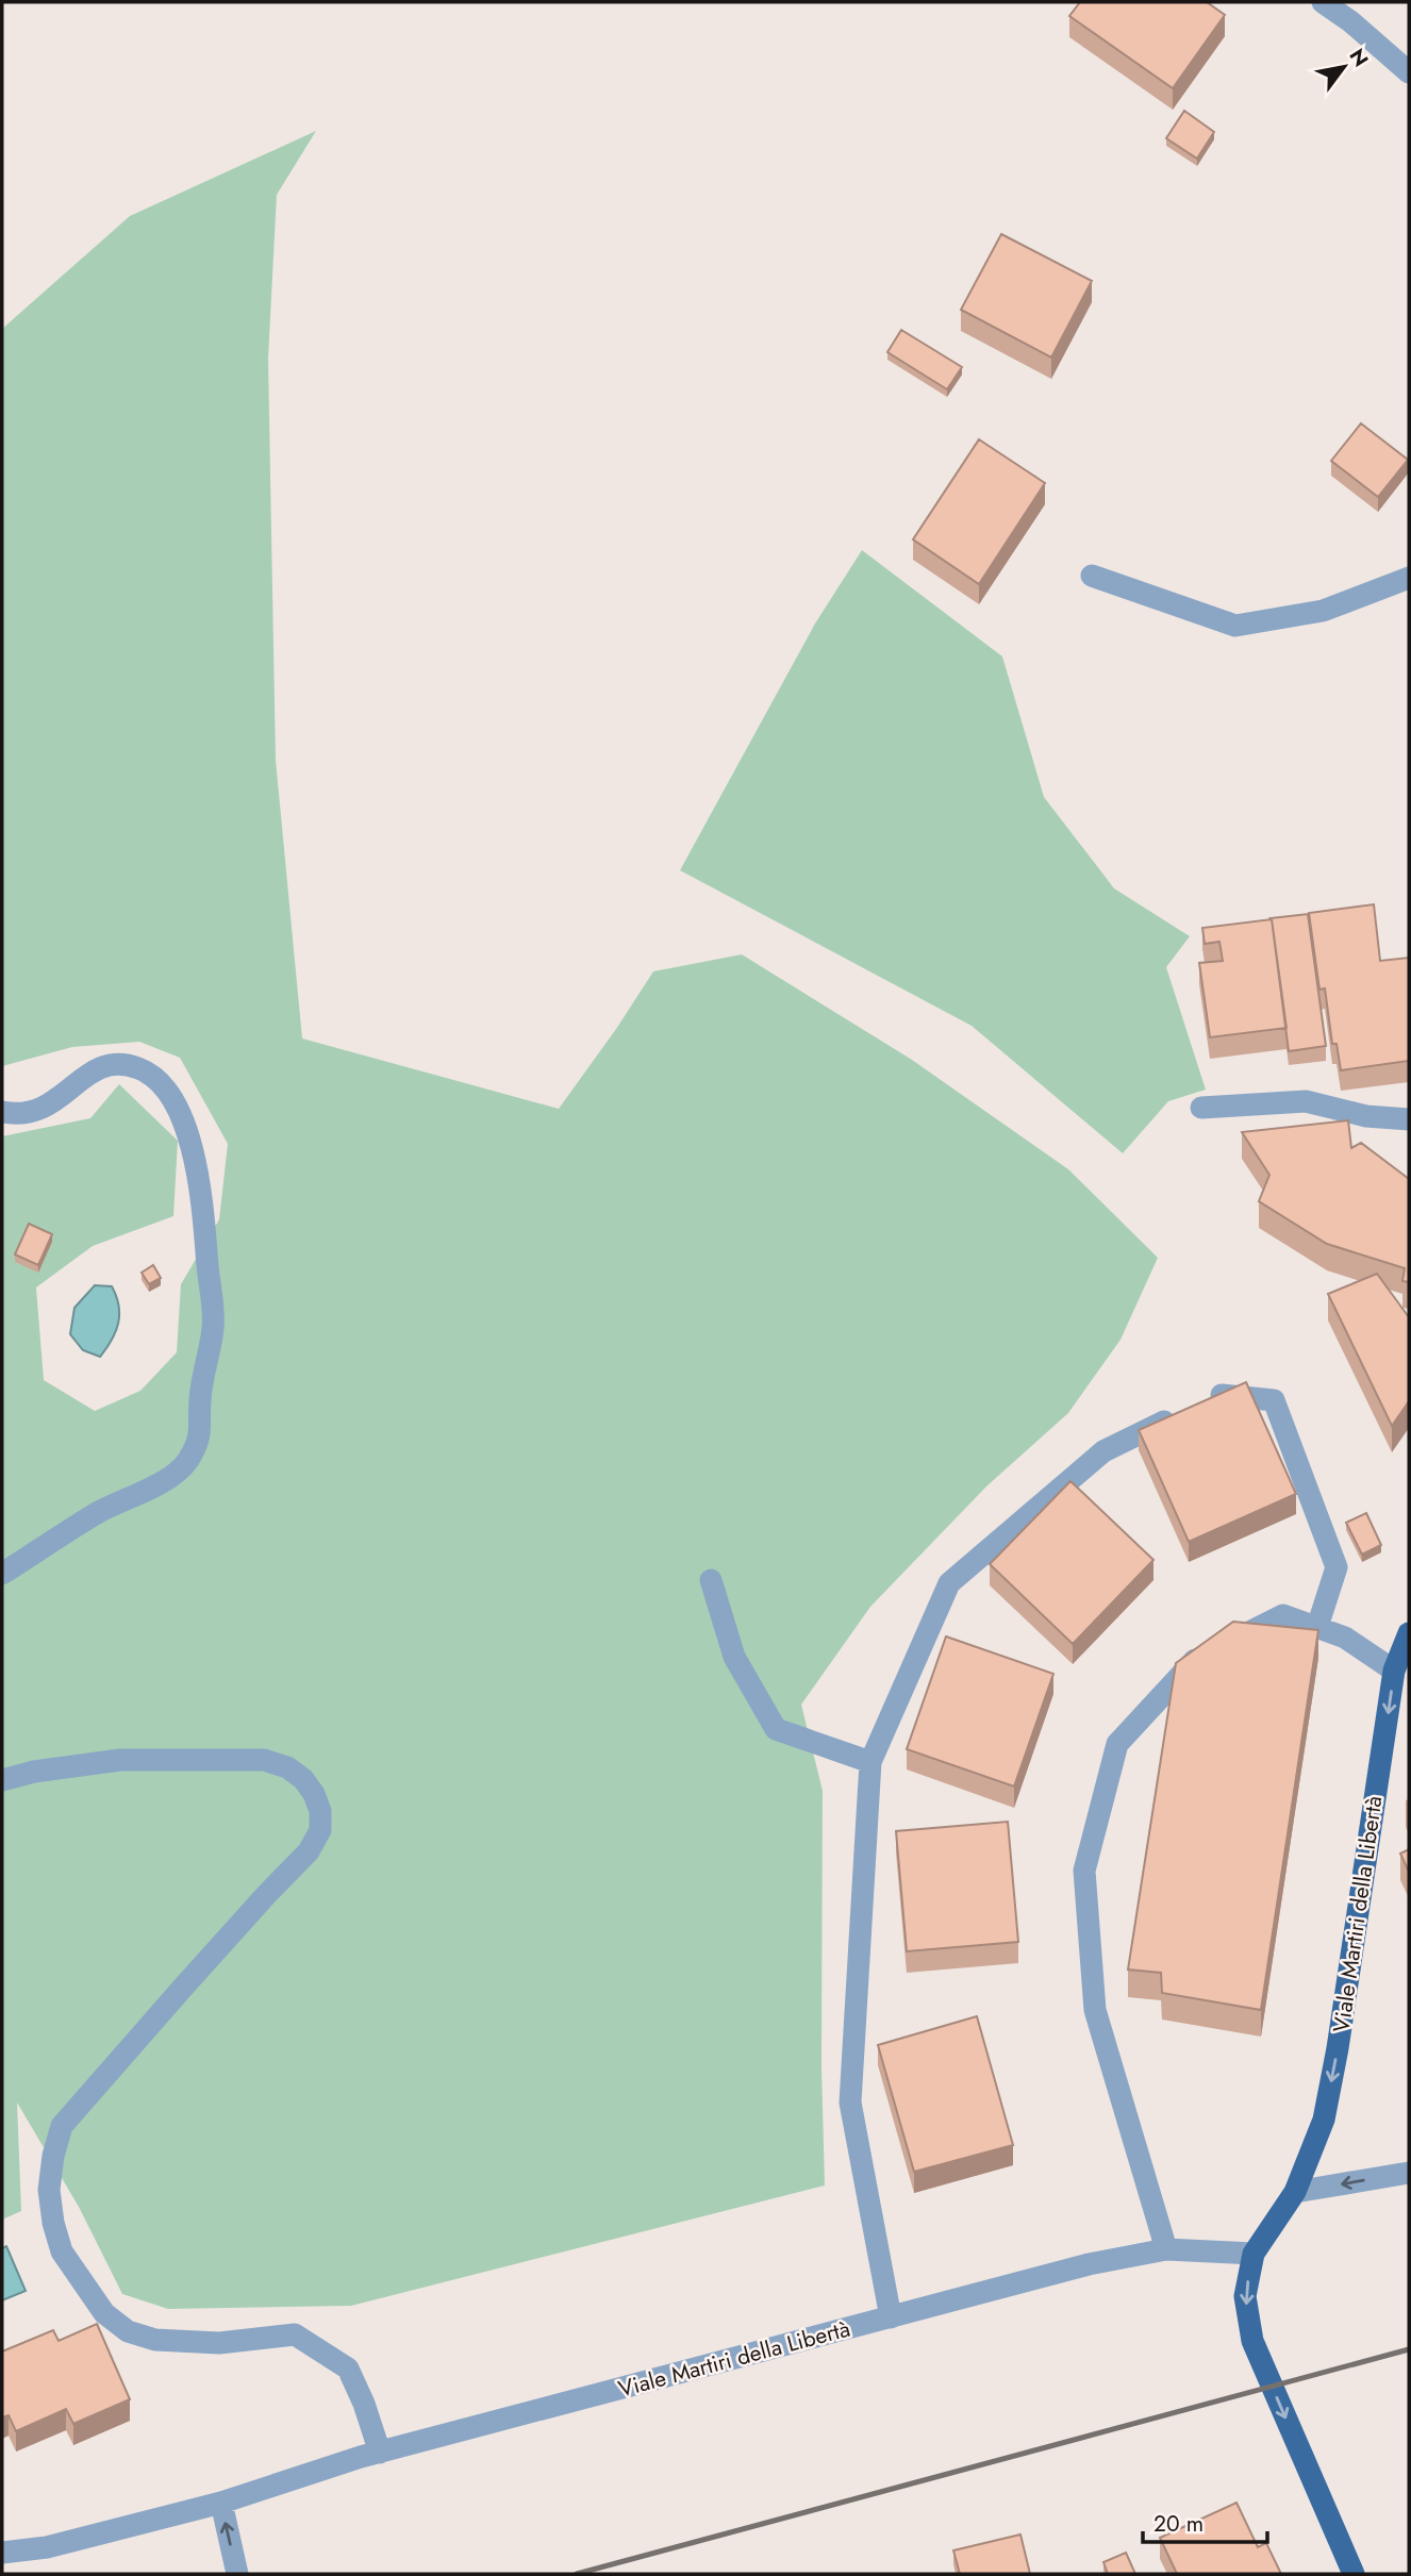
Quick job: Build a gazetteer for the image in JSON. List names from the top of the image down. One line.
{"streets":{"main road":["Viale Martiri della Libertà"]},"one_way":["Viale Martiri della Libertà"],"scale_bar":"20 m","north":"top right"}
